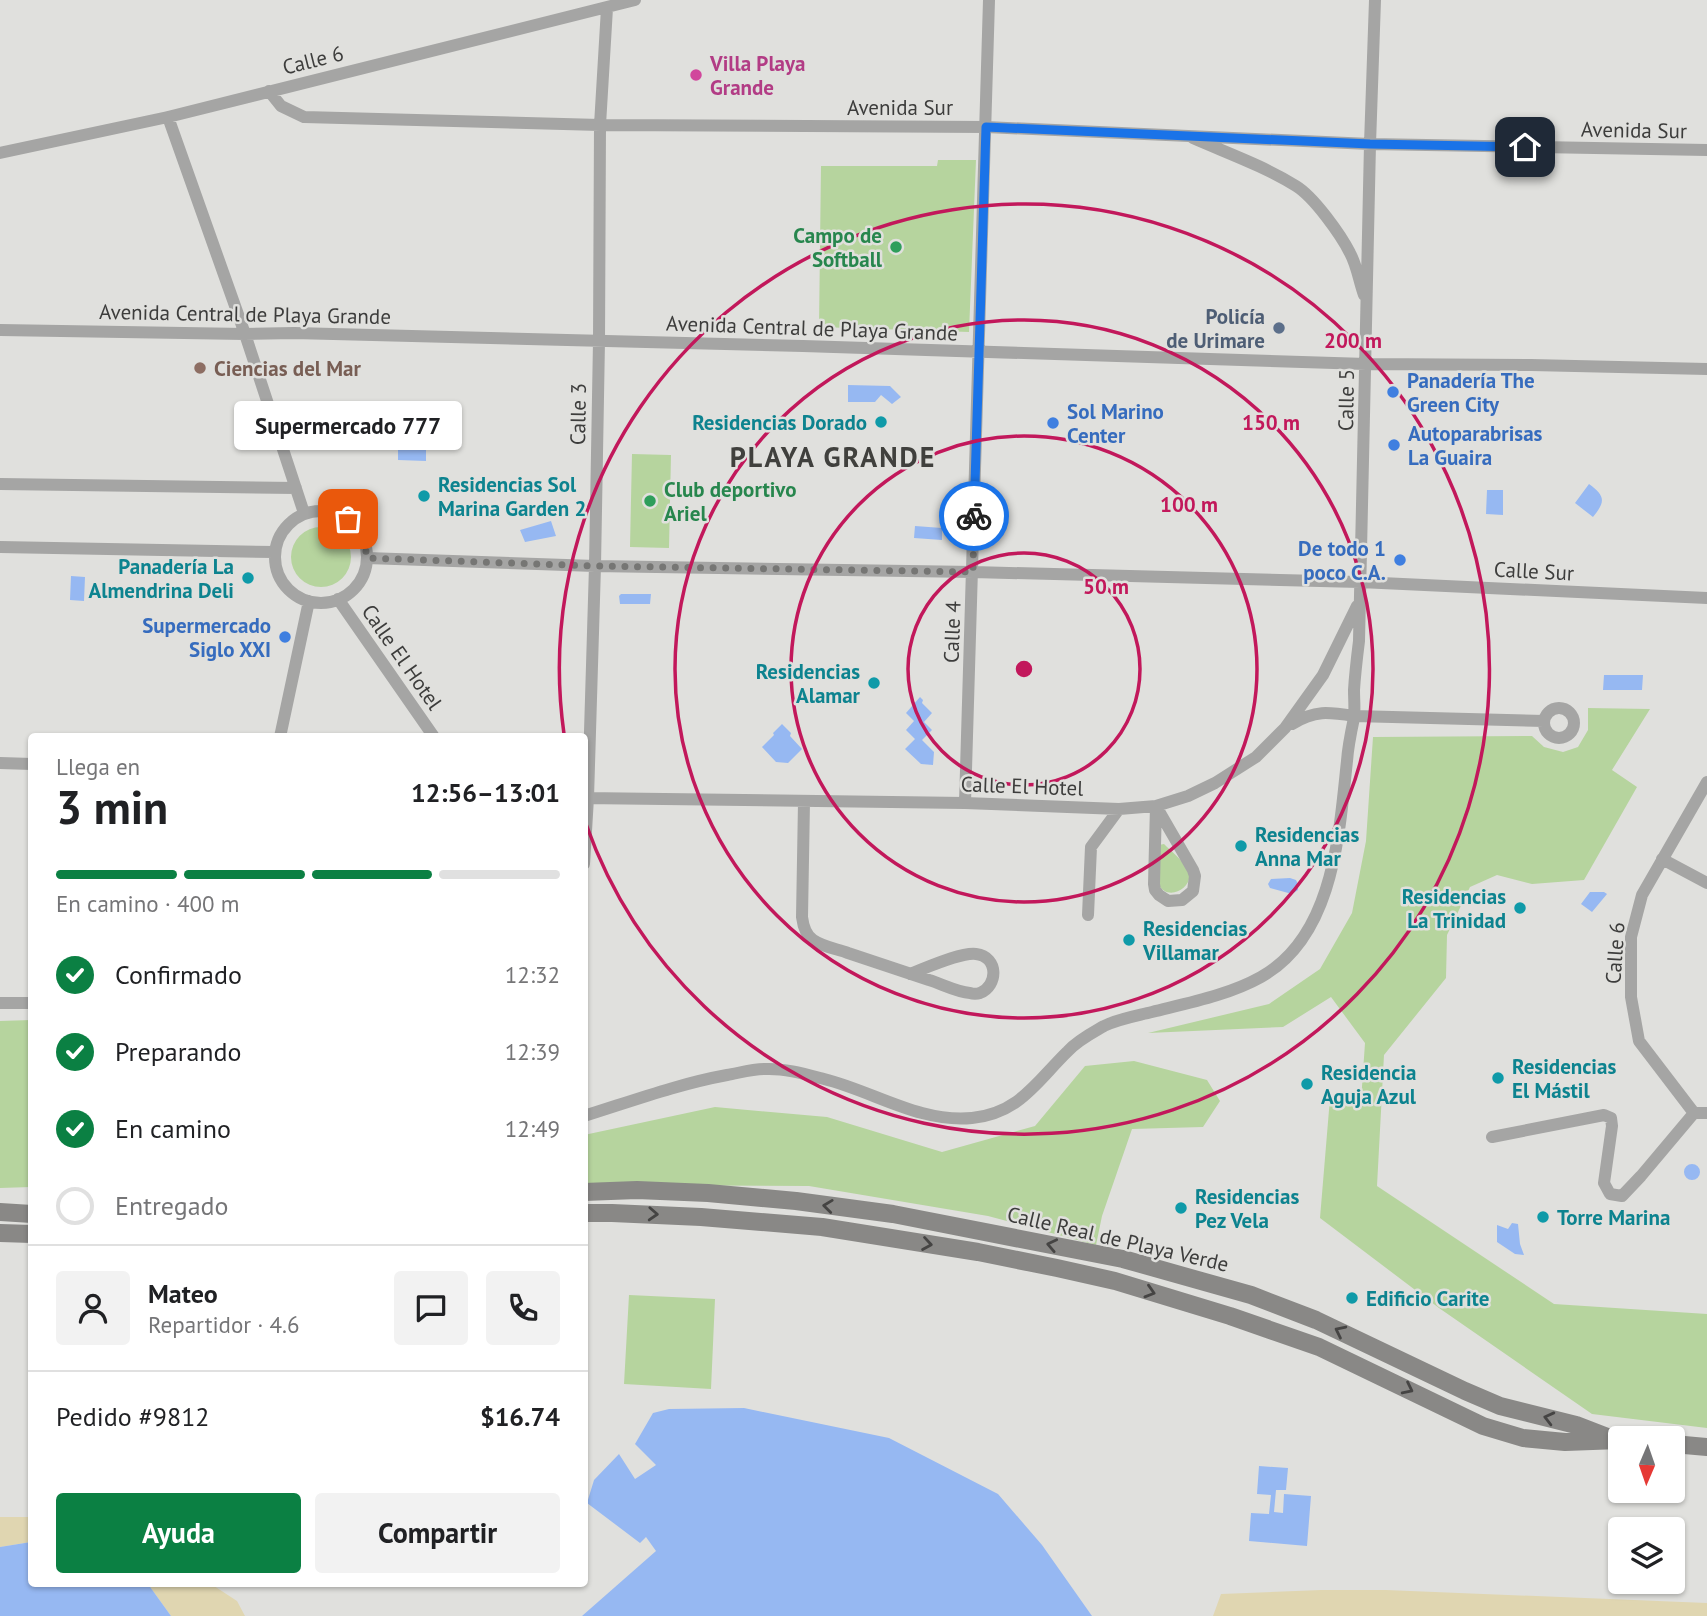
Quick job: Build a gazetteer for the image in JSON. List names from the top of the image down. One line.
{"streets":{"street":["Calle 6","Avenida Sur","Avenida Central de Playa Grande","Calle 5","Calle 3","Calle Sur","Calle 4","Calle El Hotel","Calle Real de Playa Verde"]},"crossings":[["Calle 6","Avenida Sur"],["Calle 6","Calle 3"],["Avenida Sur","Calle 5"],["Avenida Sur","Calle 3"],["Avenida Sur","Calle 4"],["Avenida Central de Playa Grande","Calle 5"],["Avenida Central de Playa Grande","Calle 3"],["Avenida Central de Playa Grande","Calle 4"],["Calle 5","Calle Sur"],["Calle 5","Calle El Hotel"],["Calle 3","Calle Sur"],["Calle Sur","Calle 4"],["Calle Sur","Calle El Hotel"],["Calle 4","Calle El Hotel"]],"districts":["PLAYA GRANDE"],"places":["Villa Playa Grande","Campo de Softball","Policía de Urimare","Ciencias del Mar","Panadería The Green City","Residencias Dorado","Sol Marino Center","Autoparabrisas La Guaira","Residencias Sol Marina Garden 2","Club deportivo Ariel","Supermercado 777","De todo 1 poco C.A.","Panadería La Almendrina Deli","Supermercado Siglo XXI","Residencias Alamar","Residencias Anna Mar","Residencias La Trinidad","Residencias Villamar","Residencias El Mástil","Residencia Aguja Azul","Residencias Pez Vela","Torre Marina","Edificio Carite"],"north":"bottom","page":{"bubble":"Supermercado 777","heading":["3 min","Llega en","12:56–13:01"],"panel":["Mateo","Repartidor · 4.6","Pedido #9812","$16.74"],"bar":"En camino · 400 m","list":[["Confirmado","12:32"],["Preparando","12:39"],["En camino","12:49"],"Entregado"],"buttons":["Ayuda","Compartir"]},"rings":["200 m","150 m","100 m","50 m"]}
